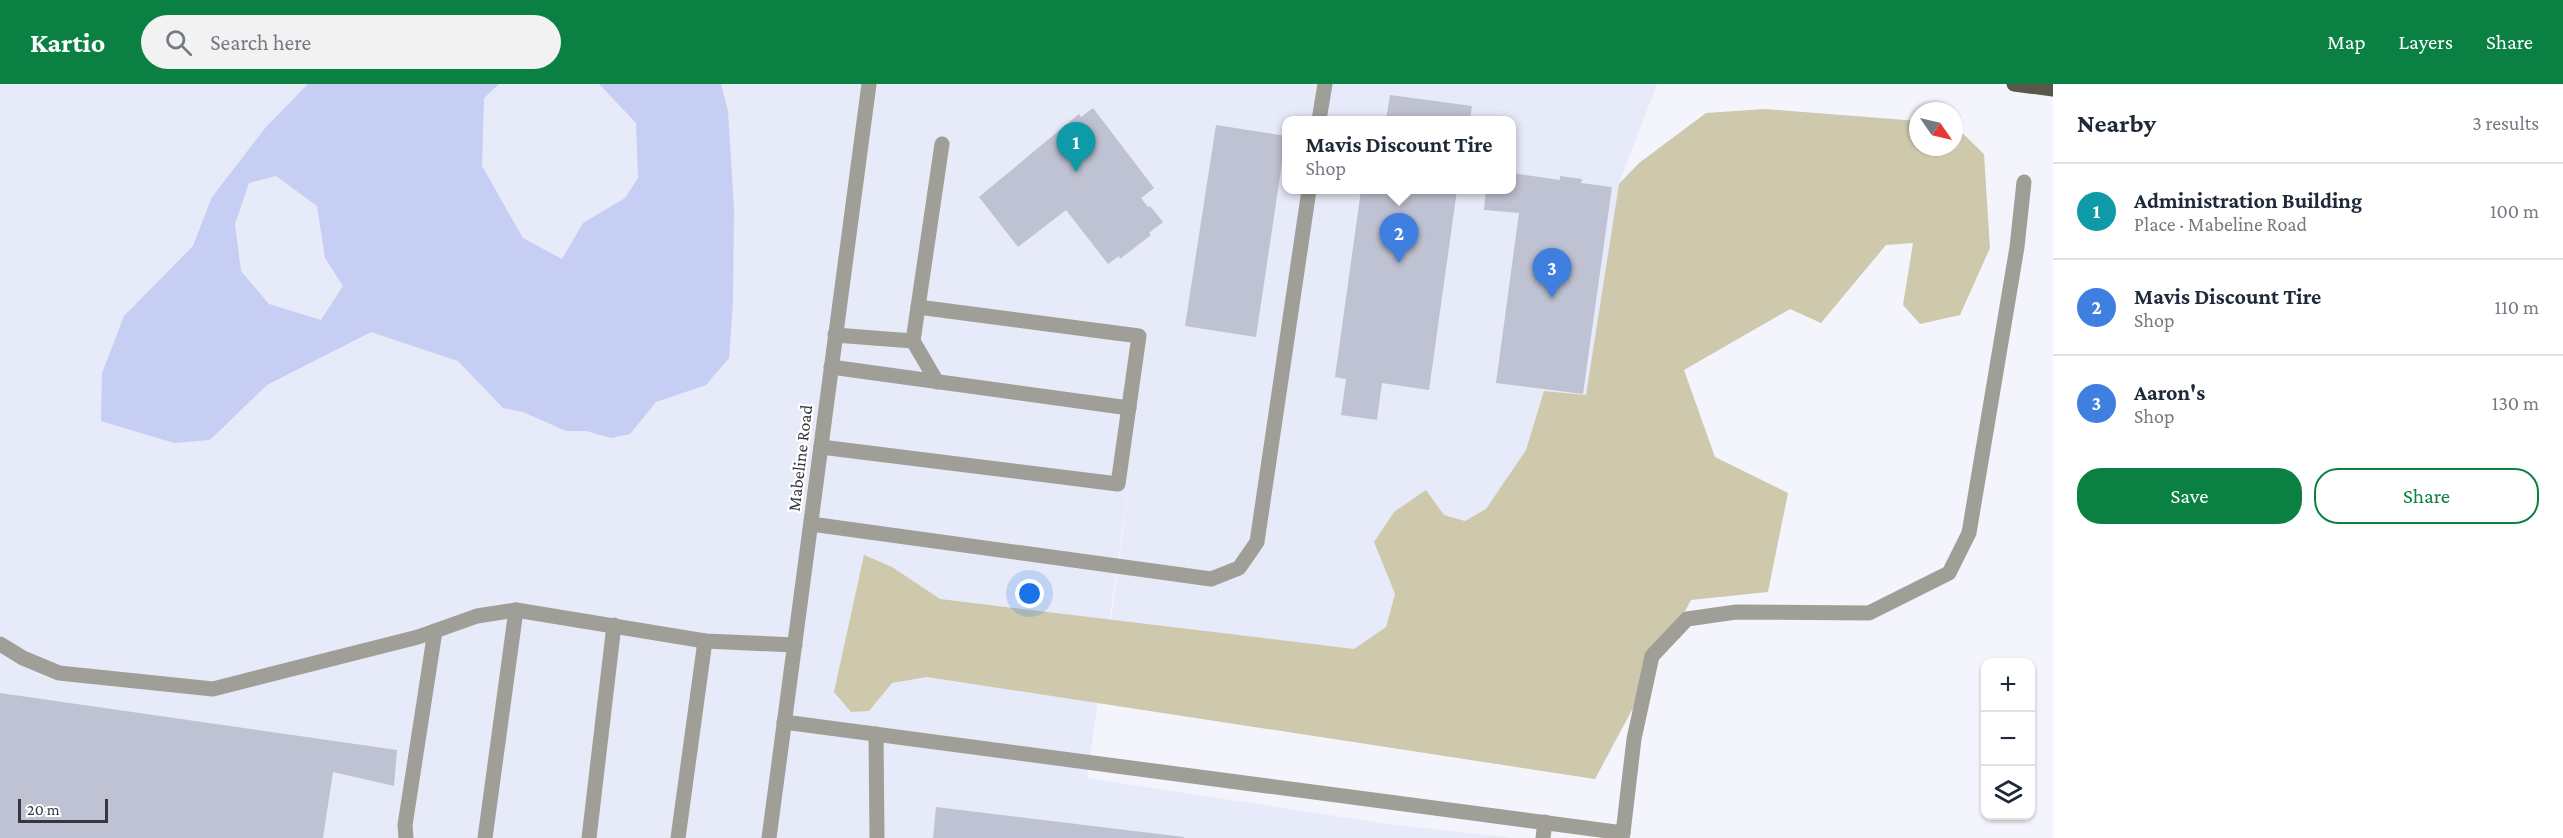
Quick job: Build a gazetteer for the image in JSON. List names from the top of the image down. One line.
{"streets":{"street":["Mabeline Road"]},"scale_bar":"20 m","north":"bottom right","page":{"header":"Kartio","search":"Search here","nav":["Map","Layers","Share"],"heading":["Nearby","3 results"],"popup":["Mavis Discount Tire","Shop"],"pins":["1","2","3"],"list":[{"mark":"1","name":"Administration Building","note":"Place · Mabeline Road","value":"100 m"},{"mark":"2","name":"Mavis Discount Tire","note":"Shop","value":"110 m"},{"mark":"3","name":"Aaron's","note":"Shop","value":"130 m"}],"buttons":["Save","Share"],"map_buttons":["+","−"],"scale":"20 m"}}
